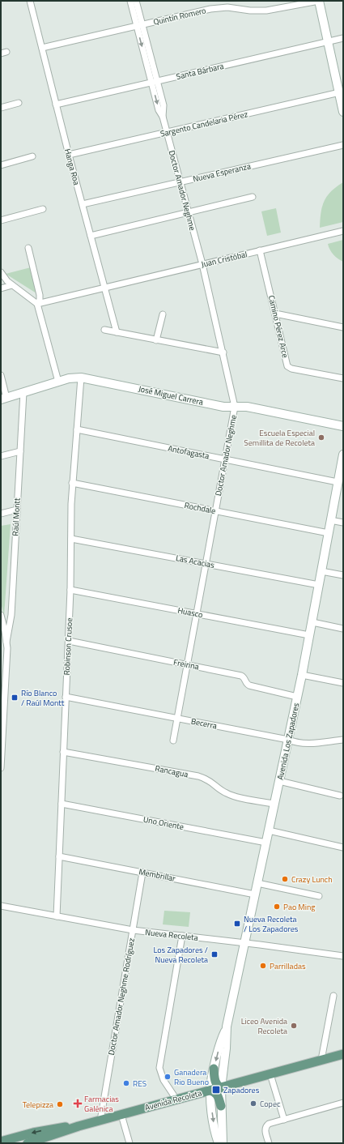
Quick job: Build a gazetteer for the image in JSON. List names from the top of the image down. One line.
{"streets":{"main road":["José Miguel Carrera","Avenida Los Zapadores","Avenida Recoleta"],"street":["Quintín Romero","Santa Bárbara","Sargento Candelaria Pérez","Hanga Roa","Nueva Esperanza","Doctor Amador Neghme","Juan Cristóbal","Camino Pérez Arce","Antofagasta","Rochdale","Raúl Montt","Las Acacias","Huasco","Robinson Crusoe","Freirina","Becerra","Rancagua","Uno Oriente","Membrillar","Nueva Recoleta","Doctor Amador Neghme Rodríguez"]},"crossings":[["Quintín Romero","Hanga Roa"],["Quintín Romero","Doctor Amador Neghme"],["Santa Bárbara","Hanga Roa"],["Santa Bárbara","Doctor Amador Neghme"],["Sargento Candelaria Pérez","Hanga Roa"],["Sargento Candelaria Pérez","Doctor Amador Neghme"],["Hanga Roa","Nueva Esperanza"],["Hanga Roa","Juan Cristóbal"],["Nueva Esperanza","Doctor Amador Neghme"],["Doctor Amador Neghme","Juan Cristóbal"],["Doctor Amador Neghme","José Miguel Carrera"],["Doctor Amador Neghme","Antofagasta"],["Doctor Amador Neghme","Rochdale"],["Doctor Amador Neghme","Las Acacias"],["Doctor Amador Neghme","Huasco"],["Doctor Amador Neghme","Freirina"],["Doctor Amador Neghme","Becerra"],["Juan Cristóbal","Camino Pérez Arce"],["José Miguel Carrera","Raúl Montt"],["José Miguel Carrera","Robinson Crusoe"],["Antofagasta","Robinson Crusoe"],["Antofagasta","Avenida Los Zapadores"],["Rochdale","Robinson Crusoe"],["Rochdale","Avenida Los Zapadores"],["Las Acacias","Robinson Crusoe"],["Las Acacias","Avenida Los Zapadores"],["Huasco","Robinson Crusoe"],["Huasco","Avenida Los Zapadores"],["Robinson Crusoe","Freirina"],["Robinson Crusoe","Becerra"],["Robinson Crusoe","Rancagua"],["Robinson Crusoe","Uno Oriente"],["Robinson Crusoe","Membrillar"],["Robinson Crusoe","Nueva Recoleta"],["Freirina","Avenida Los Zapadores"],["Becerra","Avenida Los Zapadores"],["Avenida Los Zapadores","Rancagua"],["Avenida Los Zapadores","Uno Oriente"],["Avenida Los Zapadores","Membrillar"],["Avenida Los Zapadores","Nueva Recoleta"],["Avenida Los Zapadores","Avenida Recoleta"],["Membrillar","Doctor Amador Neghme Rodríguez"],["Nueva Recoleta","Doctor Amador Neghme Rodríguez"],["Doctor Amador Neghme Rodríguez","Avenida Recoleta"]],"places":{"other":["Escuela Especial Semillita de Recoleta","Crazy Lunch","Pao Ming","Parrilladas","Liceo Avenida Recoleta","Ganadera Rio Bueno","RES","Copec","Telepizza"],"transit":["Río Blanco / Raúl Montt","Nueva Recoleta / Los Zapadores","Los Zapadores / Nueva Recoleta","Zapadores"],"health":["Farmacias Galénica"]}}
